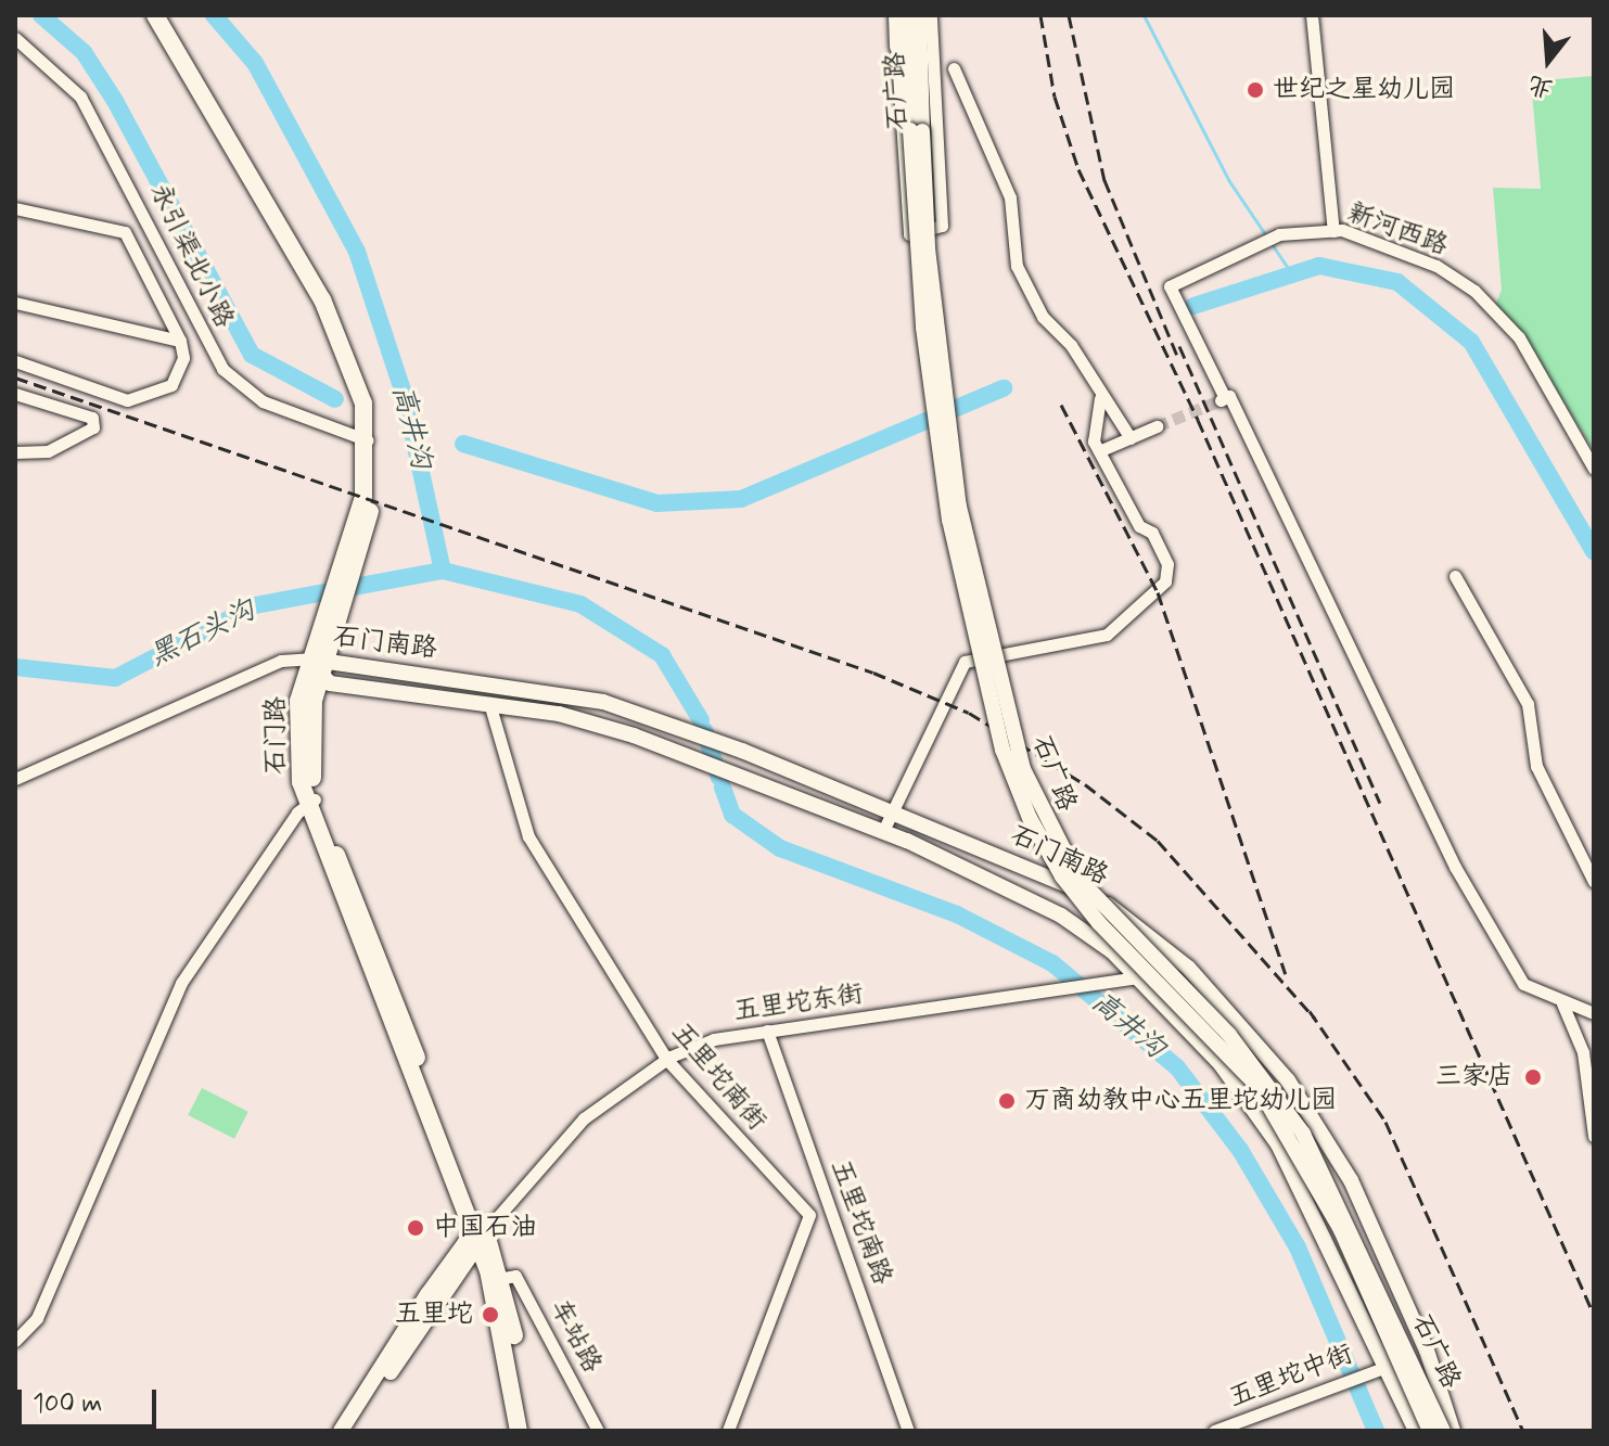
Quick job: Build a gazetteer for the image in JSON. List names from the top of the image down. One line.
{"streets":{"highway":["石门路"],"main road":["石广路","石门南路","五里坨东街"],"street":["新河西路","永引渠北小路","五里坨南街","五里坨南路","车站路","五里坨中街"]},"crossings":[["永引渠北小路","石门路"],["石门南路","石门路"],["石门南路","五里坨东街"],["石门南路","五里坨南街"],["石门南路","五里坨中街"],["石门路","五里坨东街"],["石门路","车站路"],["五里坨东街","五里坨南街"],["五里坨东街","五里坨南路"]],"water":["高井沟","黑石头沟"],"places":["世纪之星幼儿园","三家店","万商幼教中心五里坨幼儿园","中国石油","五里坨"],"scale_bar":"100 m","north":"bottom"}
